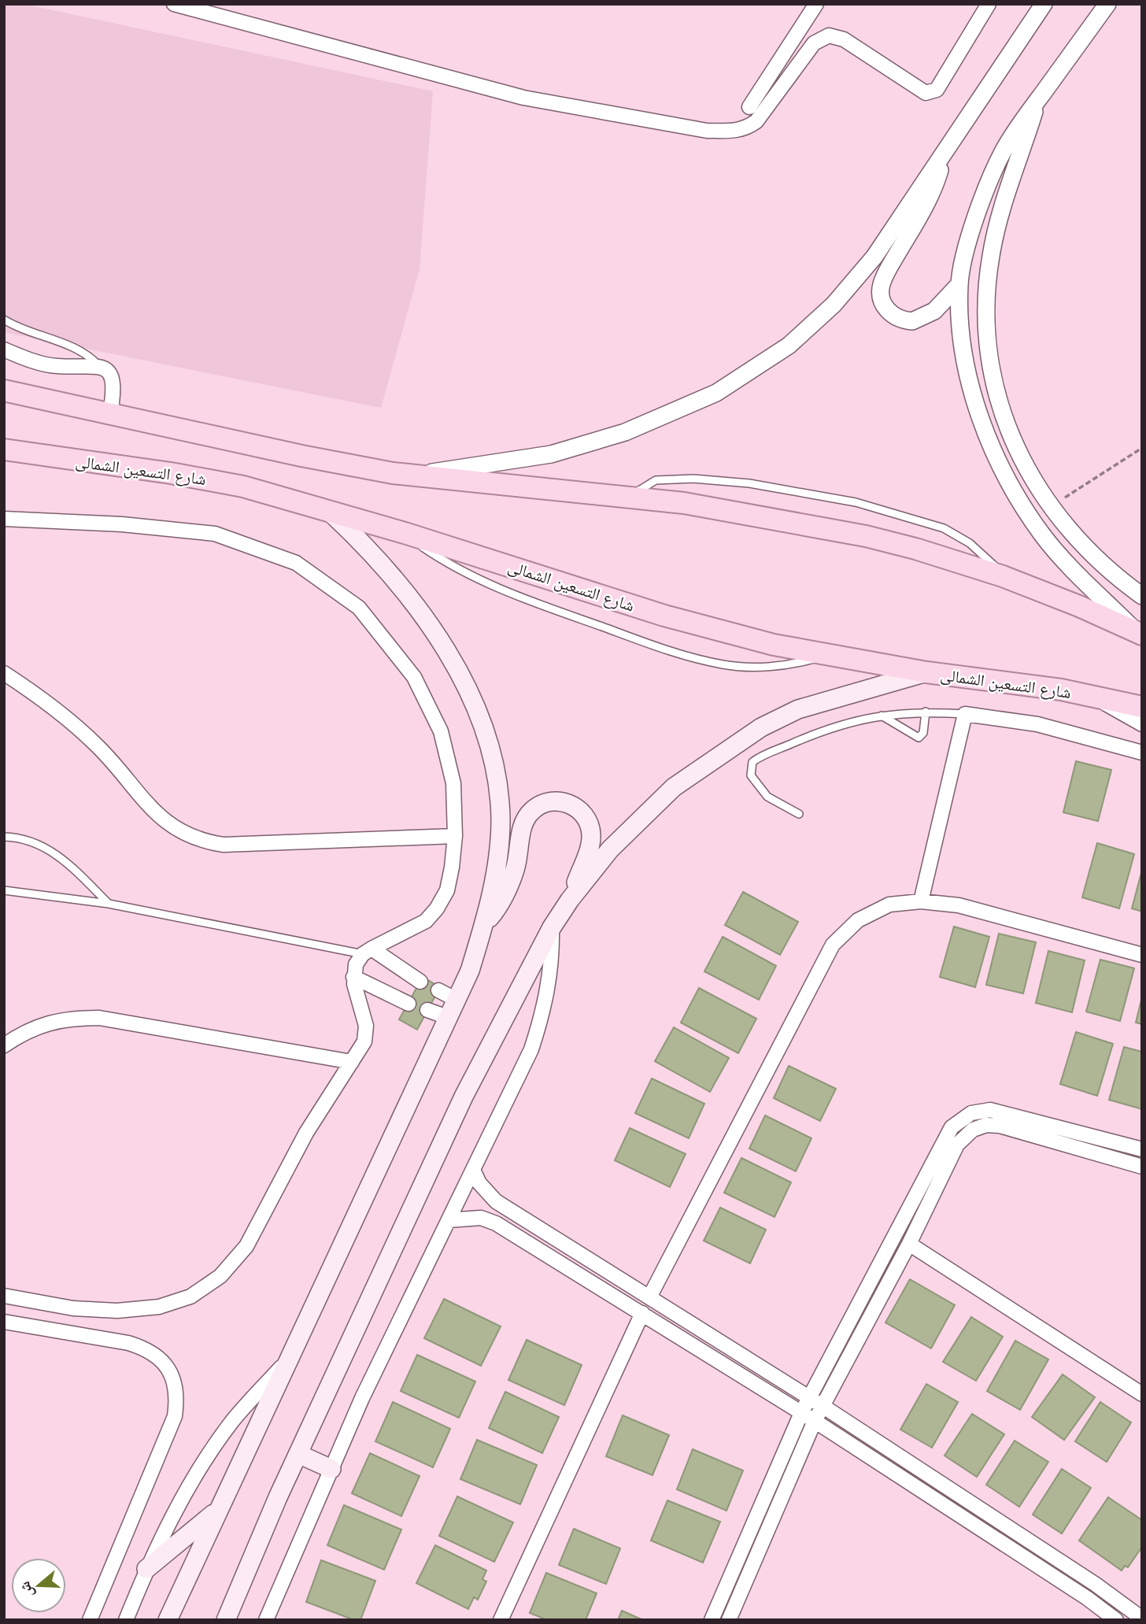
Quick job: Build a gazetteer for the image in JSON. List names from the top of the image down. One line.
{"streets":{"main road":["شارع التسعين الشمالى"]},"north":"left"}
